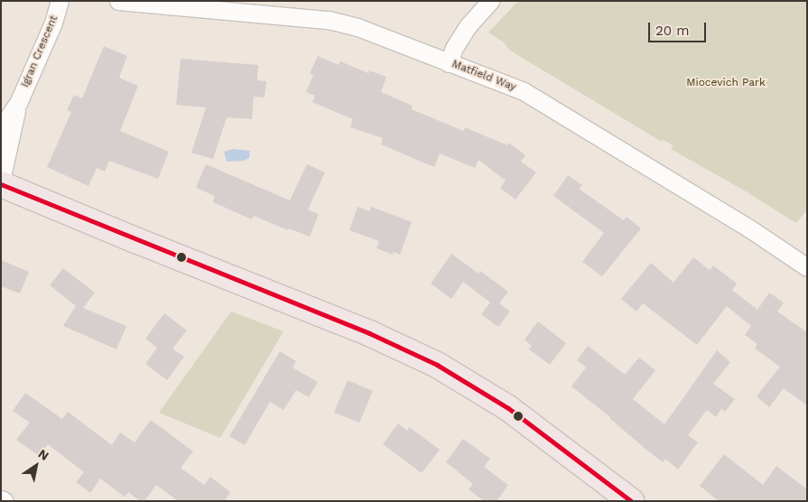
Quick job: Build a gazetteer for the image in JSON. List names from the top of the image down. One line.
{"streets":{"street":["Igran Crescent","Matfield Way"]},"parks":["Miocevich Park"],"scale_bar":"20 m","north":"top right"}
